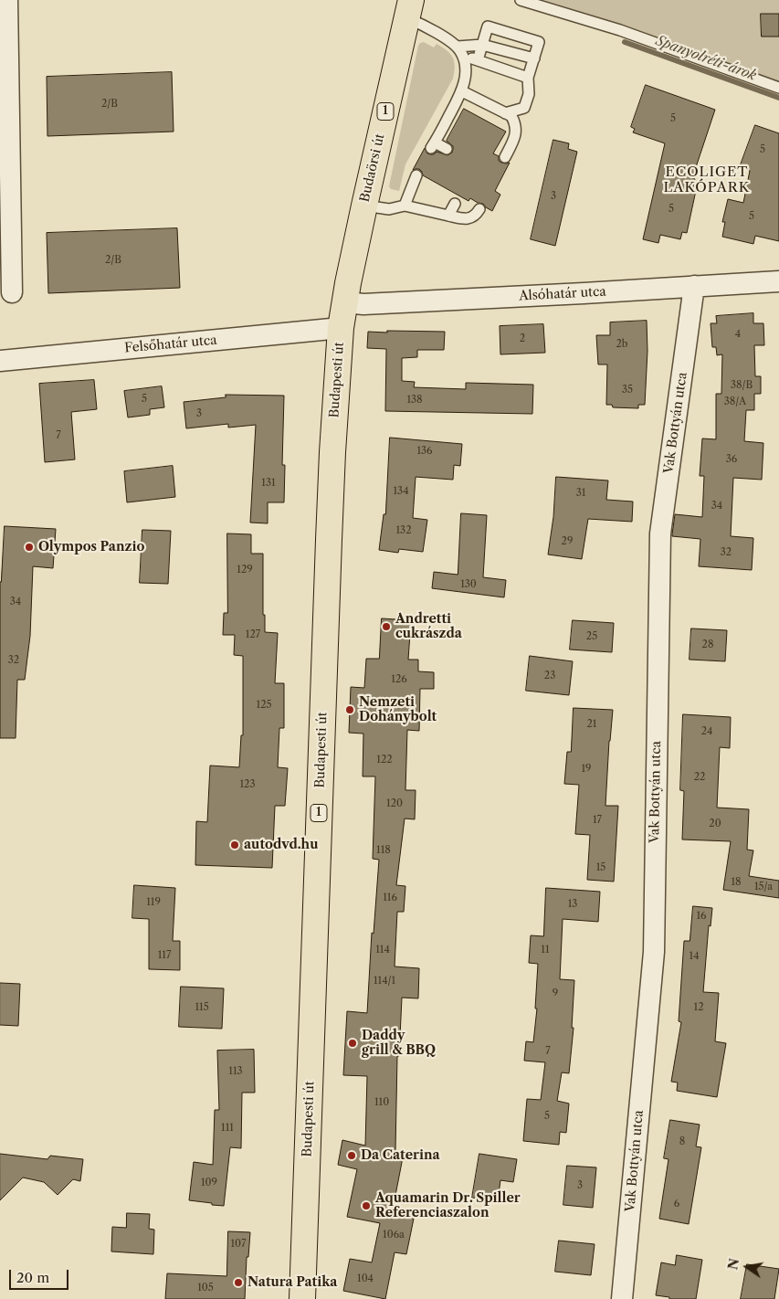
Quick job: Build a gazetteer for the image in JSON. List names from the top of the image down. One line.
{"streets":{"main road":["1","Budaörsi út","Budapesti út"],"street":["Alsóhatár utca","Felsőhatár utca","Vak Bottyán utca"]},"crossings":[["Budaörsi út","Alsóhatár utca"],["Budaörsi út","Budapesti út"],["Alsóhatár utca","Budapesti út"],["Alsóhatár utca","Vak Bottyán utca"],["Felsőhatár utca","Budapesti út"]],"districts":["ECOLIGET LAKÓPARK"],"water":["Spanyolréti-árok"],"places":["Olympos Panzio","Andretti cukrászda","Nemzeti Dohánybolt","autodvd.hu","Daddy grill & BBQ","Da Caterina","Aquamarin Dr. Spiller Referenciaszalon","Natura Patika"],"house_numbers":["2/B","5","5","3","5","5","2/B","4","2","2b","38/B","35","5","138","38/A","3","7","136","36","131","134","31","34","132","29","32","129","130","34","127","25","28","32","23","126","125","21","24","122","19","22","123","120","17","20","118","15","18","15/a","116","119","13","16","114","11","117","14","114/1","9","115","12","7","113","110","5","111","8","109","3","6","106a","107","104","105"],"scale_bar":"20 m","north":"left"}
